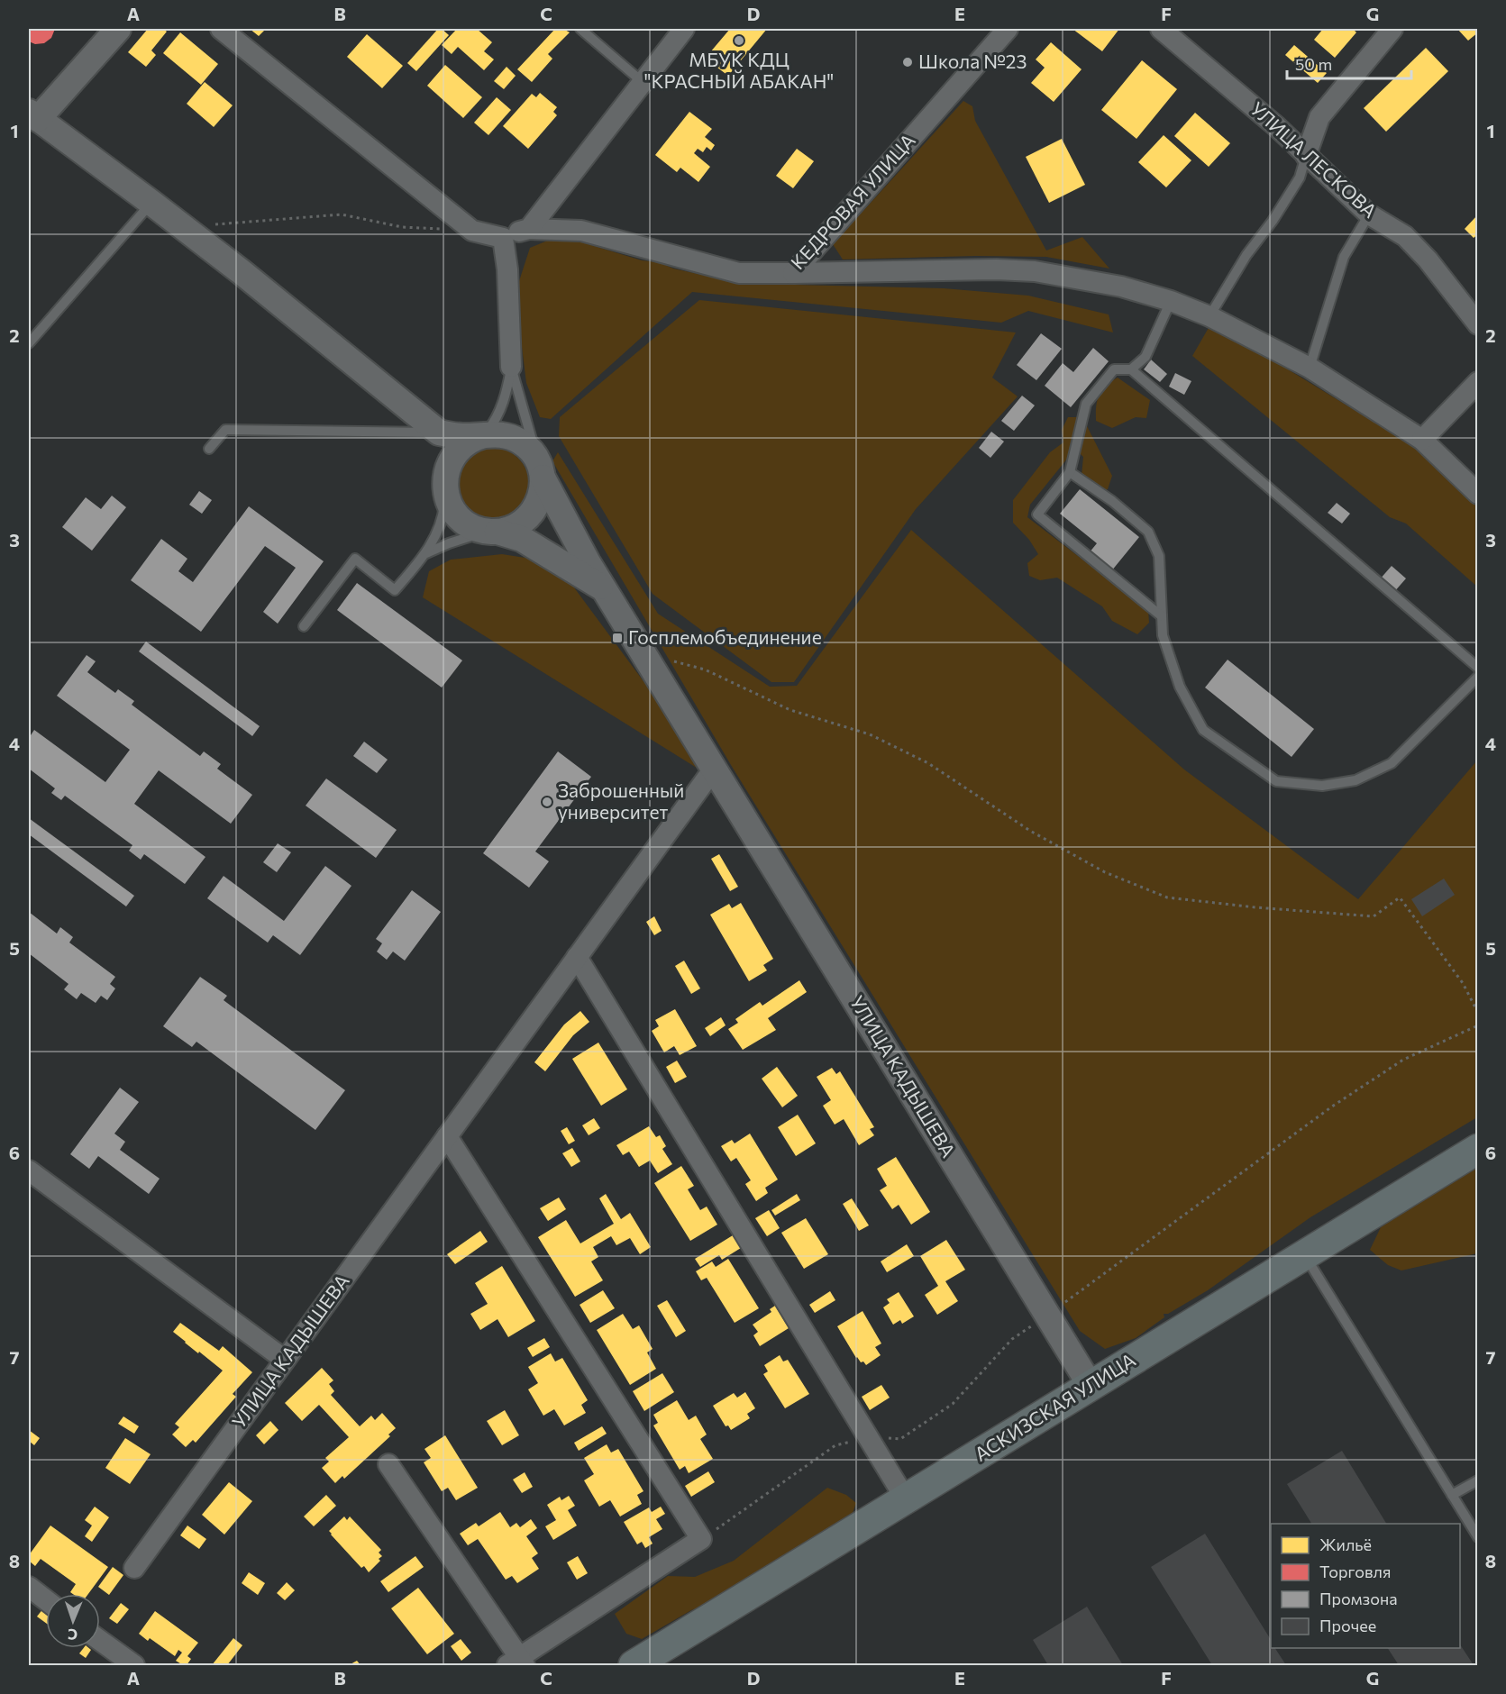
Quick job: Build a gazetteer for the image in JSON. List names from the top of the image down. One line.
{"streets":{"main road":["АСКИЗСКАЯ УЛИЦА"],"street":["УЛИЦА ЛЕСКОВА","КЕДРОВАЯ УЛИЦА","УЛИЦА КАДЫШЕВА"]},"crossings":[["УЛИЦА КАДЫШЕВА","АСКИЗСКАЯ УЛИЦА"]],"places":{"other":["МБУК КДЦ \"КРАСНЫЙ АБАКАН\"","Школа №23","Заброшенный университет"],"transit":["Госплемобъединение"]},"legend":["Жильё","Торговля","Промзона","Прочее"],"scale_bar":"50 m","north":"bottom","grid":{"columns":["A","B","C","D","E","F","G"],"rows":["1","2","3","4","5","6","7","8"]}}
